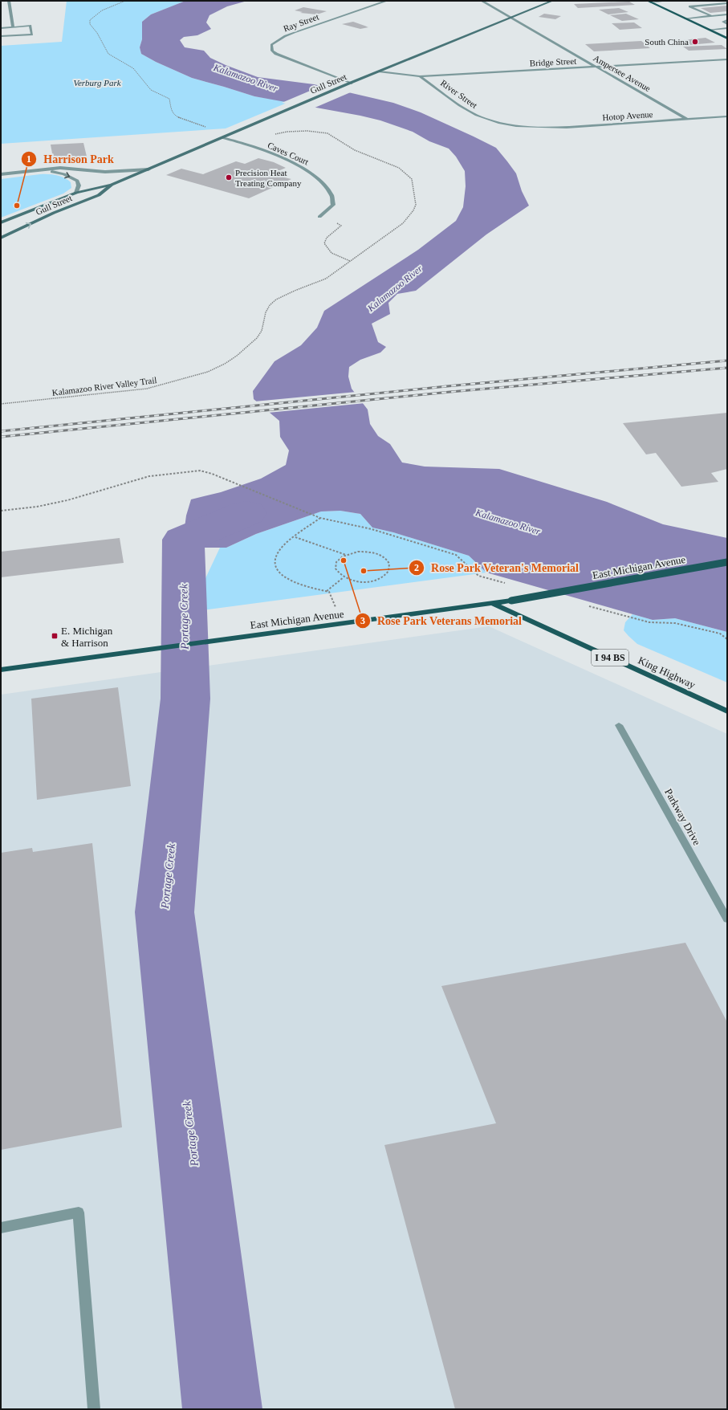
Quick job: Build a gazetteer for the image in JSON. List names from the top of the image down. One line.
{"streets":{"main road":["East Michigan Avenue","I 94 BS","King Highway"],"street":["Ray Street","Bridge Street","Ampersee Avenue","Gull Street","River Street","Hotop Avenue","Caves Court","Parkway Drive"],"path":["Kalamazoo River Valley Trail"]},"crossings":[["Ray Street","Gull Street"],["Bridge Street","Ampersee Avenue"],["Bridge Street","Gull Street"],["Bridge Street","River Street"],["Ampersee Avenue","Gull Street"],["Ampersee Avenue","Hotop Avenue"],["Gull Street","Caves Court"],["River Street","Hotop Avenue"],["East Michigan Avenue","King Highway"]],"water":["Kalamazoo River","Portage Creek"],"parks":["Verburg Park"],"places":{"other":["South China","Precision Heat Treating Company","Harrison Park","Rose Park Veterans Memorial","Rose Park Veteran's Memorial"],"transit":["E. Michigan & Harrison"]}}
